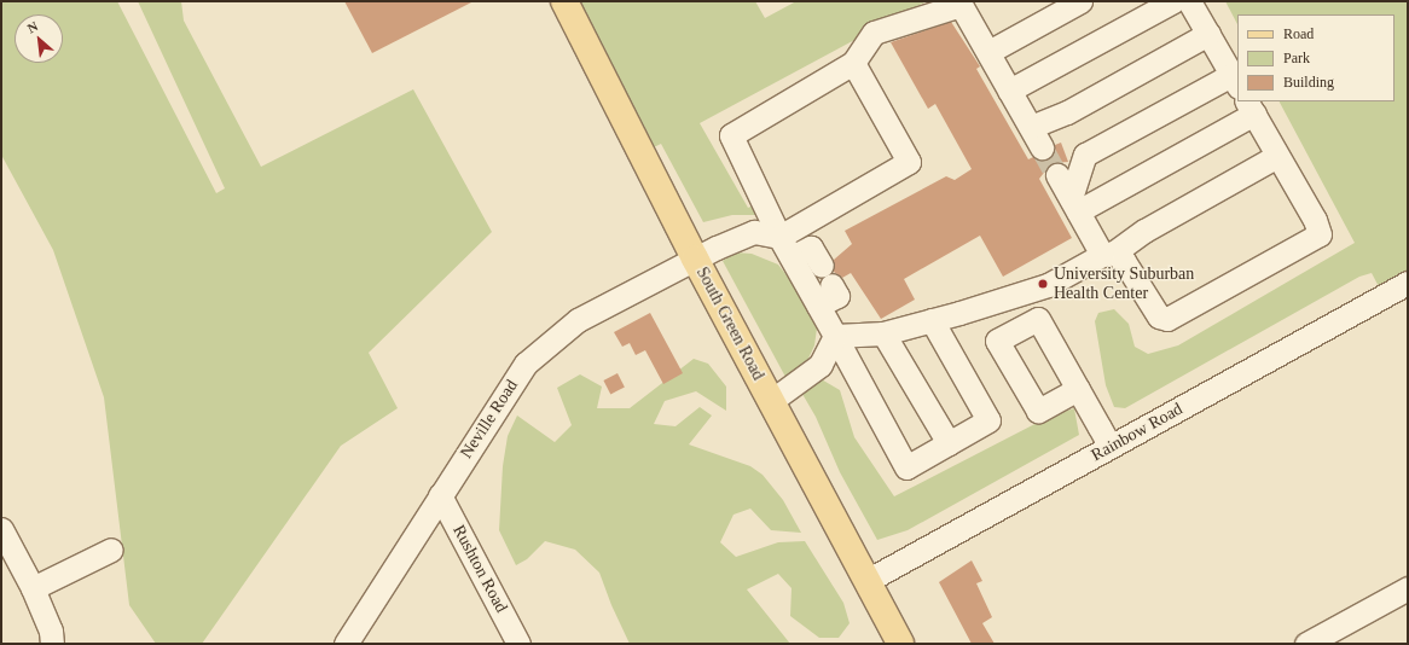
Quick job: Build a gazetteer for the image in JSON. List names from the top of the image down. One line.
{"streets":{"main road":["South Green Road"],"street":["Neville Road","Rainbow Road","Rushton Road"]},"crossings":[["South Green Road","Neville Road"],["South Green Road","Rainbow Road"],["Neville Road","Rushton Road"]],"places":["University Suburban Health Center"],"legend":["Road","Park","Building"],"north":"top left"}
